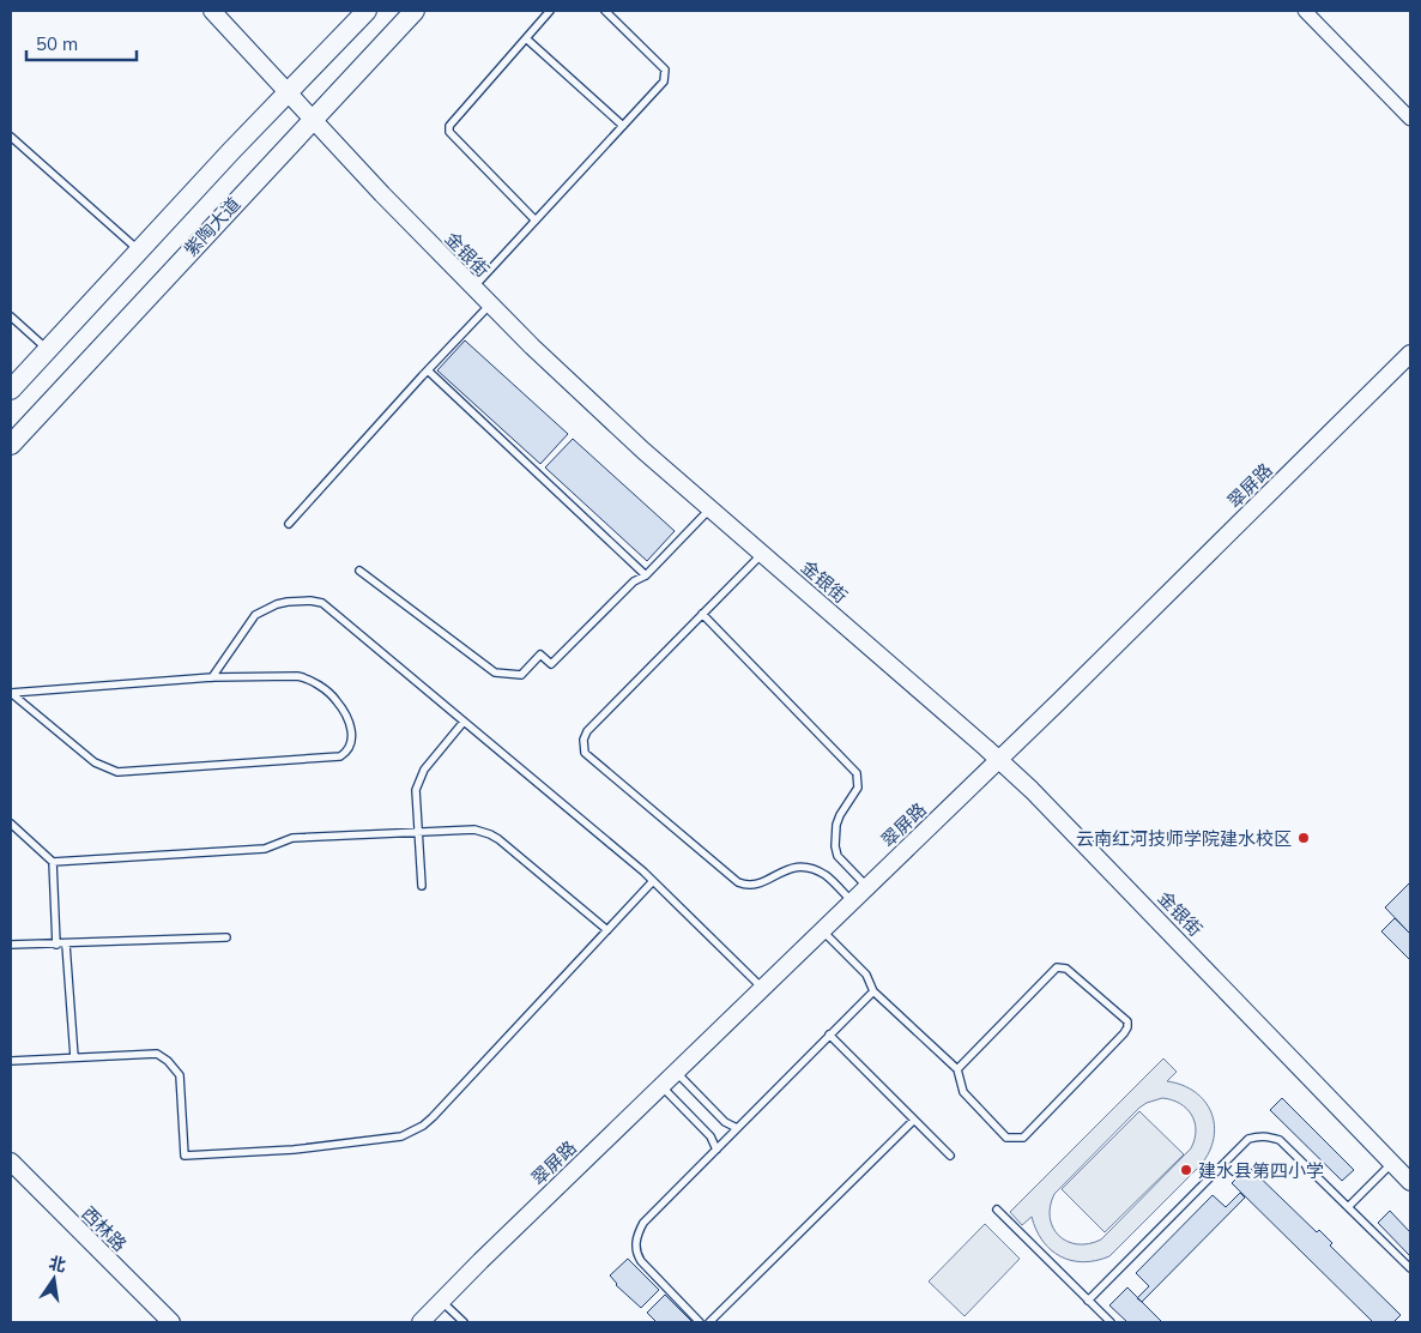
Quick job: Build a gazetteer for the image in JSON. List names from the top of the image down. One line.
{"streets":{"main road":["紫陶大道"],"street":["金银街","翠屏路","西林路"]},"crossings":[["紫陶大道","金银街"],["金银街","翠屏路"]],"places":["云南红河技师学院建水校区","建水县第四小学"],"scale_bar":"50 m","north":"top"}
